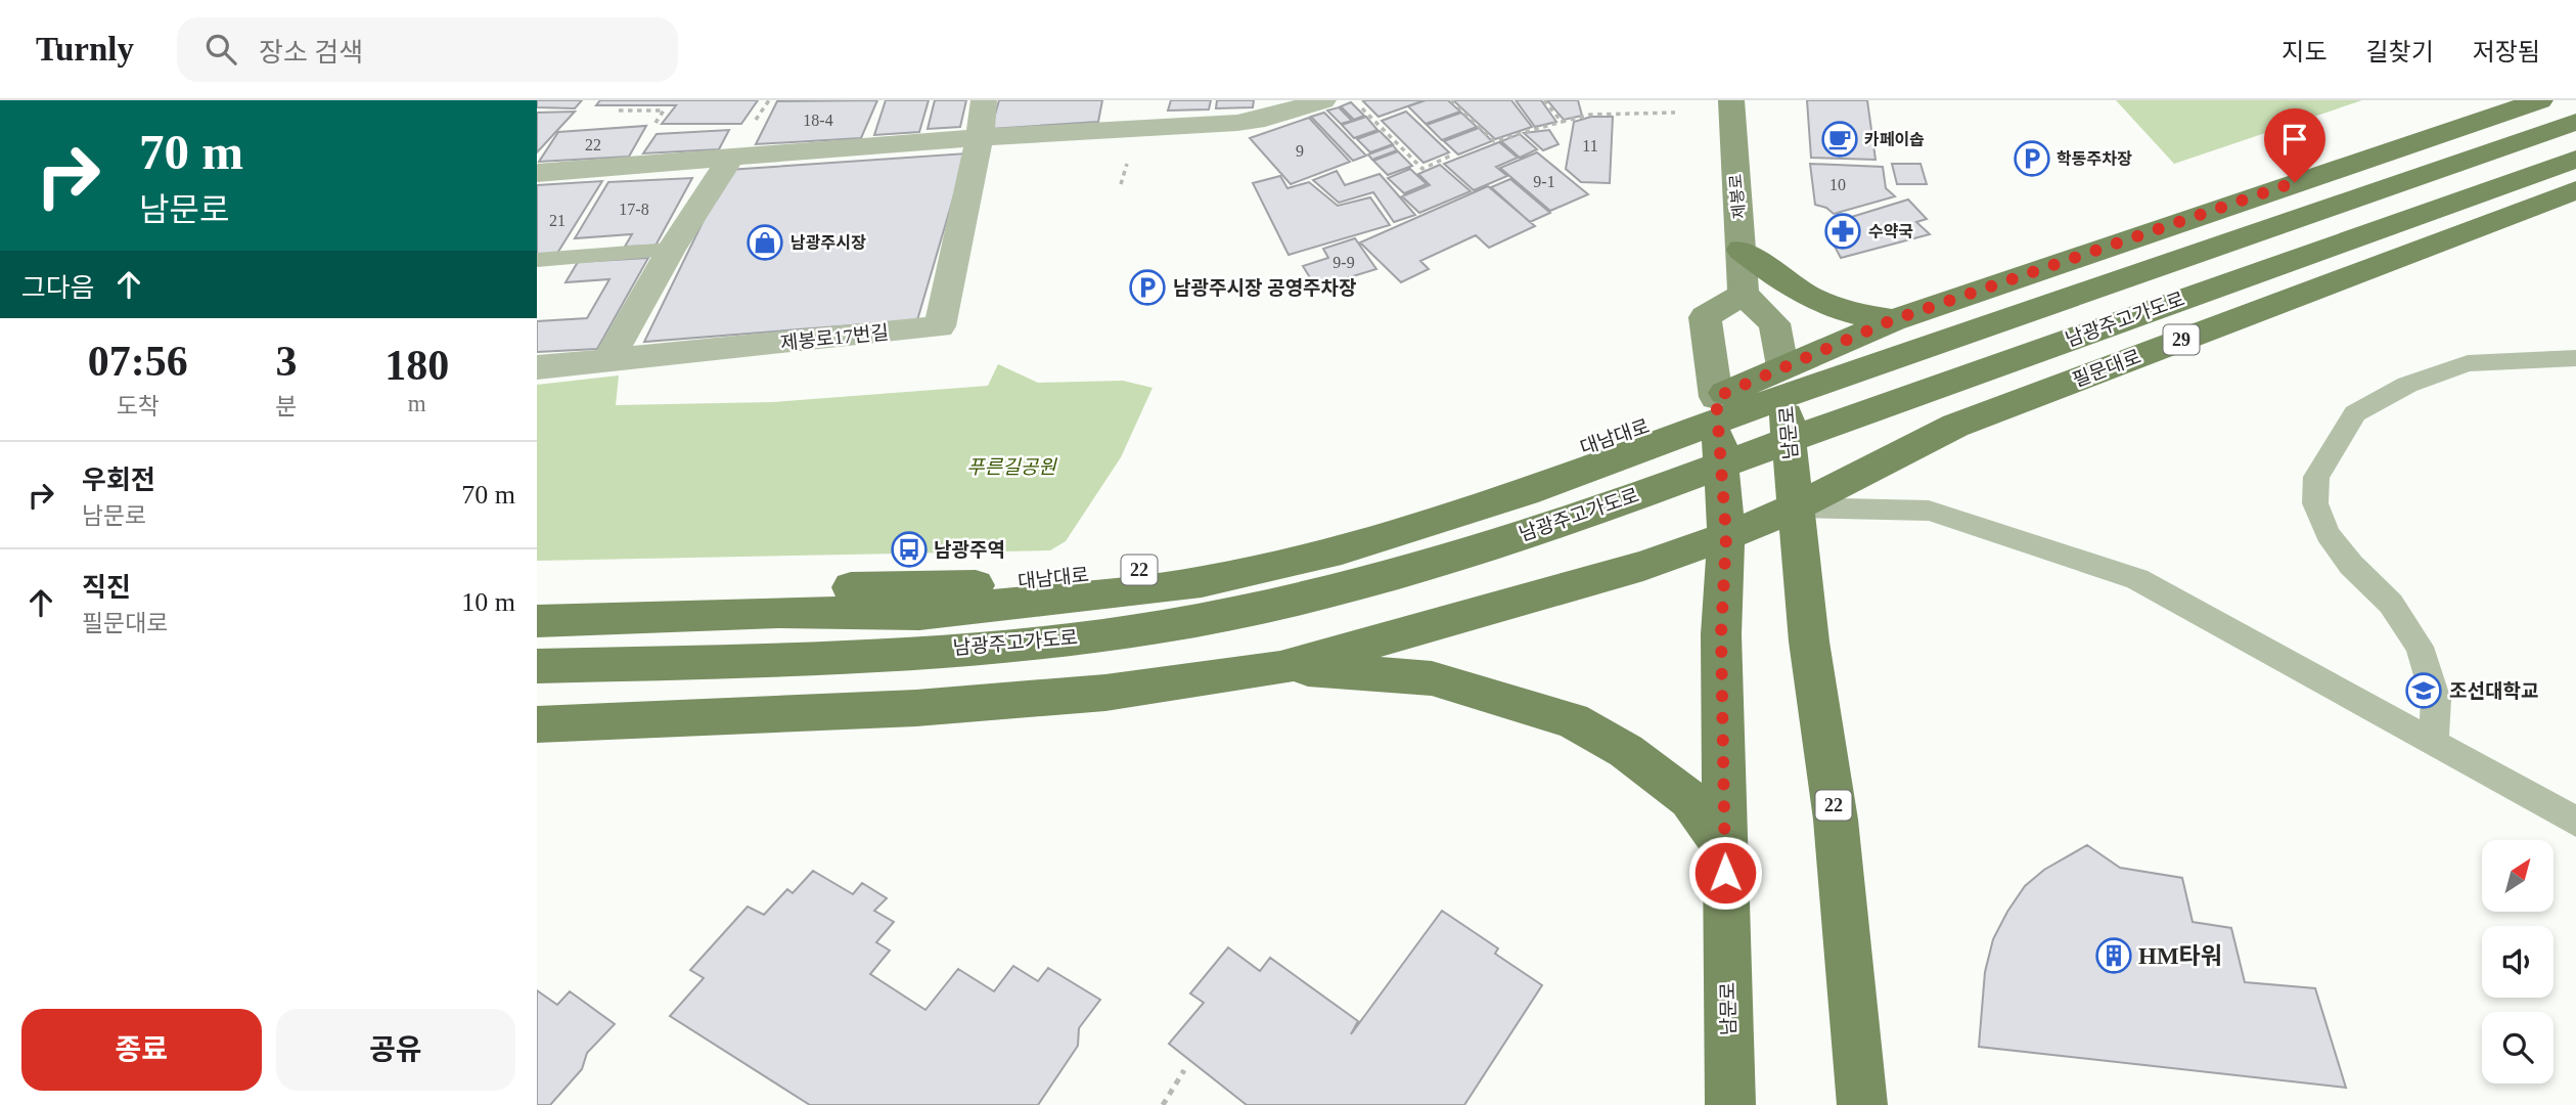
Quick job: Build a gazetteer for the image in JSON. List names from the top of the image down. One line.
{"streets":{"main road":["남광주고가도로","29","필문대로","남문로","대남대로","22"],"street":["제봉로","제봉로17번길"]},"crossings":[["필문대로","남문로"],["남문로","대남대로"],["남문로","22"],["대남대로","22"]],"parks":["푸른길공원"],"places":{"cafe":["카페이솝"],"parking":["학동주차장","남광주시장 공영주차장"],"pharmacy":["수약국"],"shop":["남광주시장"],"bus stop":["남광주역"],"school or university":["조선대학교"],"building":["HM타워"]},"house_numbers":["18-4","22","11","9","9-1","10","17-8","21","9-9"],"north":"top right","page":{"header":"Turnly","search":"장소 검색","nav":["지도","길찾기","저장됨"],"turn":["70 m","남문로"],"then":"그다음","eta":["07:56","도착","3","분","180","m"],"list":[{"name":"우회전","note":"남문로","value":"70 m"},{"name":"직진","note":"필문대로","value":"10 m"}],"buttons":["종료","공유"]}}
